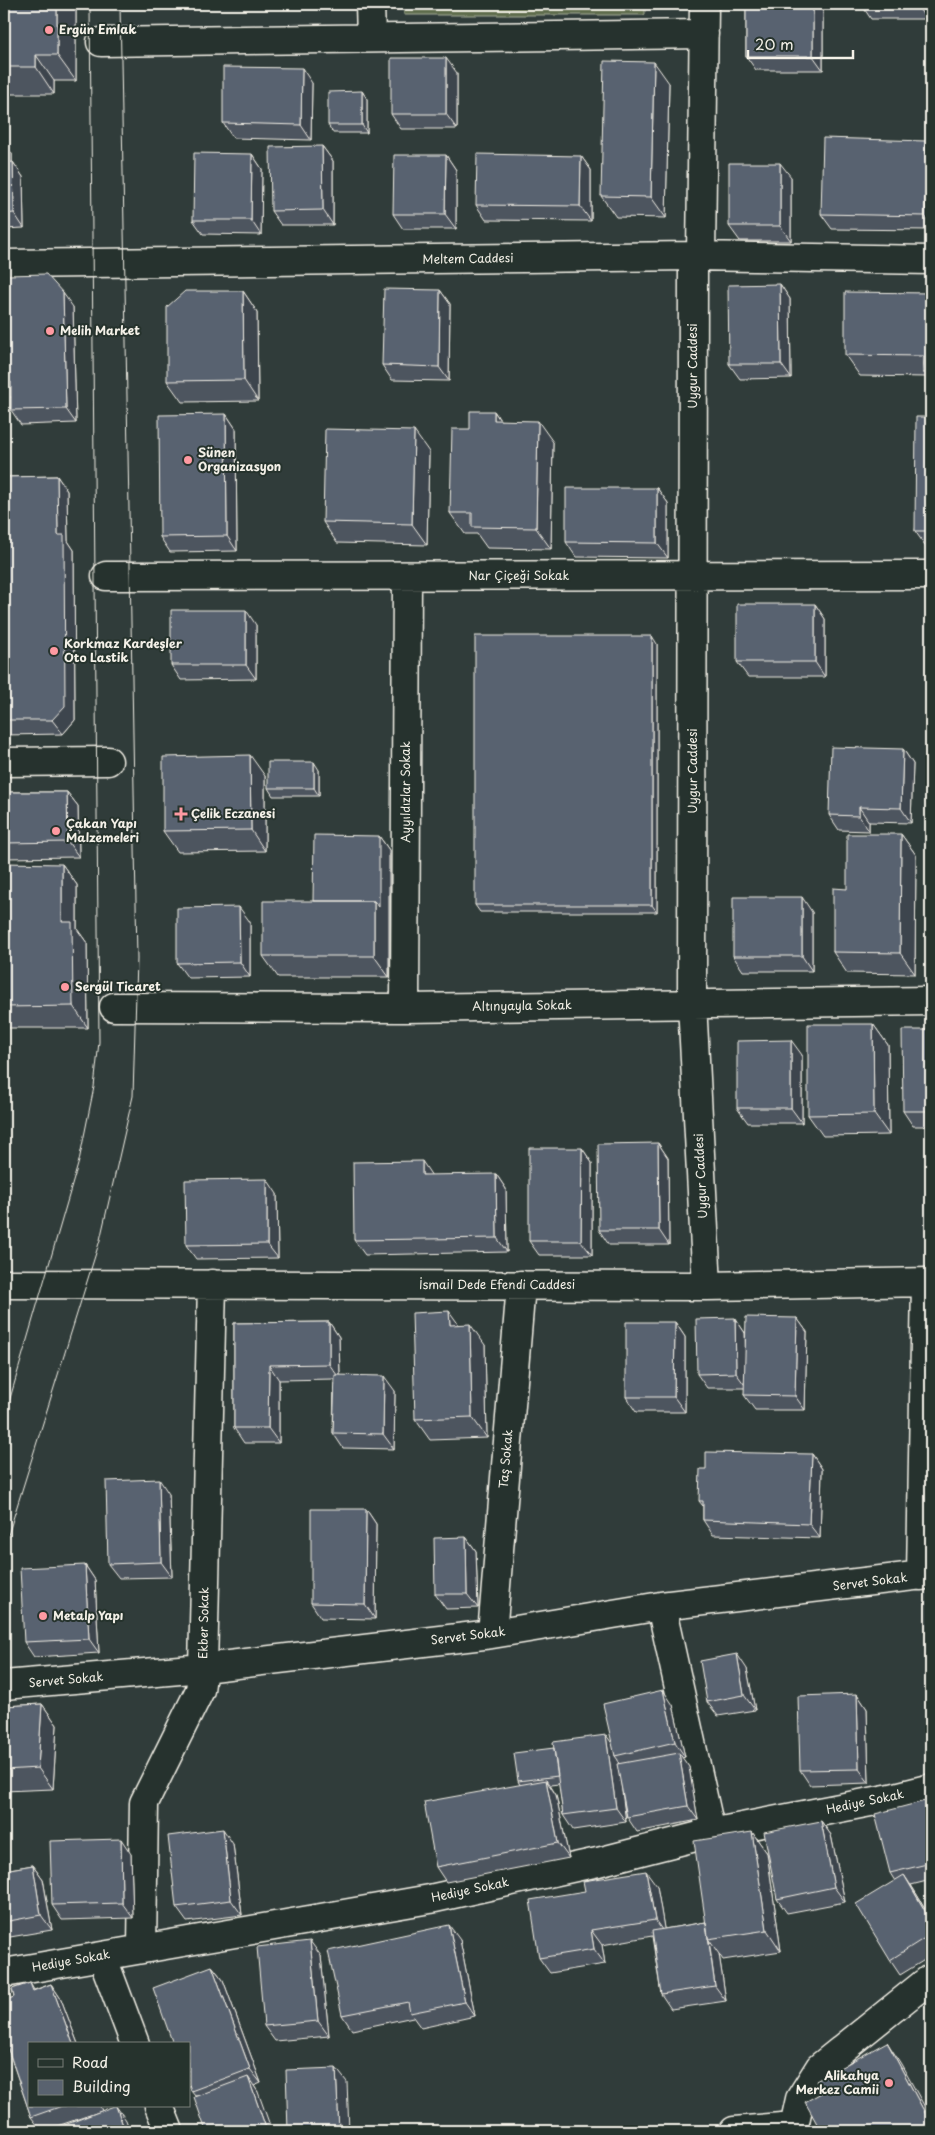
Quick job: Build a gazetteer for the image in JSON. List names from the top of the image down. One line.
{"streets":{"street":["Meltem Caddesi","Uygur Caddesi","Nar Çiçeği Sokak","Ayyıldızlar Sokak","Altınyayla Sokak","İsmail Dede Efendi Caddesi","Taş Sokak","Servet Sokak","Ekber Sokak","Hediye Sokak"]},"crossings":[["Meltem Caddesi","Uygur Caddesi"],["Uygur Caddesi","Nar Çiçeği Sokak"],["Uygur Caddesi","Altınyayla Sokak"],["Uygur Caddesi","İsmail Dede Efendi Caddesi"],["Nar Çiçeği Sokak","Ayyıldızlar Sokak"],["Ayyıldızlar Sokak","Altınyayla Sokak"],["İsmail Dede Efendi Caddesi","Taş Sokak"],["İsmail Dede Efendi Caddesi","Ekber Sokak"],["Taş Sokak","Servet Sokak"],["Servet Sokak","Ekber Sokak"],["Ekber Sokak","Hediye Sokak"]],"places":{"other":["Ergün Emlak","Melih Market","Sünen Organizasyon","Korkmaz Kardeşler Oto Lastik","Çakan Yapı Malzemeleri","Sergül Ticaret","Metalp Yapı","Alikahya Merkez Camii"],"health":["Çelik Eczanesi"]},"legend":["Road","Building"],"scale_bar":"20 m"}
